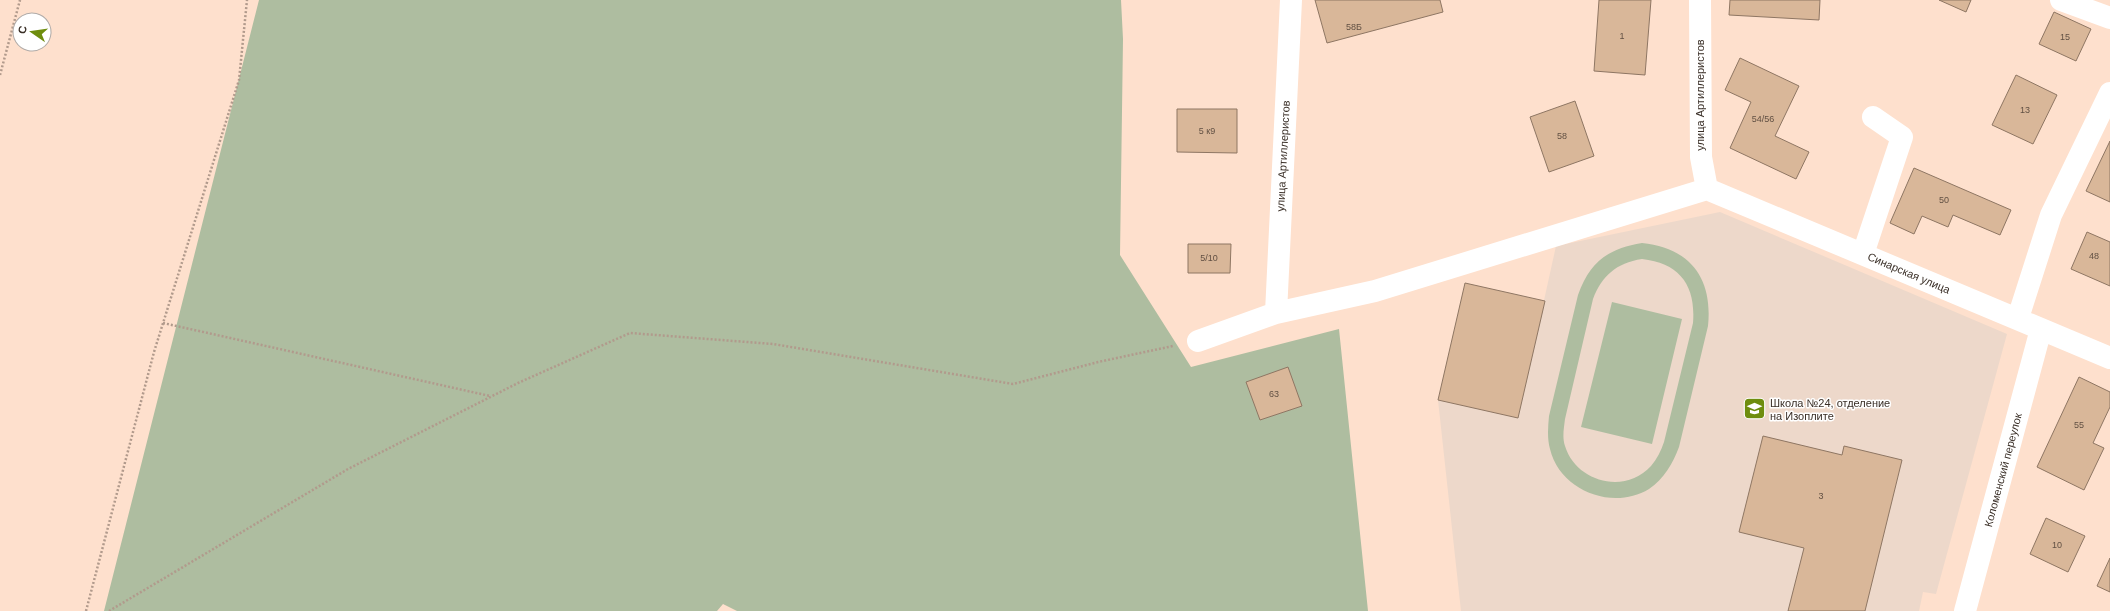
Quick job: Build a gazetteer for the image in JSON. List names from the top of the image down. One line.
{"streets":{"street":["улица Артиллеристов","Синарская улица","Коломенский переулок"]},"crossings":[["улица Артиллеристов","Синарская улица"],["Синарская улица","Коломенский переулок"]],"places":{"school or university":["Школа №24, отделение на Изоплите"]},"house_numbers":["58Б","1","15","13","54/56","5 к9","58","50","48","5/10","63","55","3","10"],"north":"left"}
